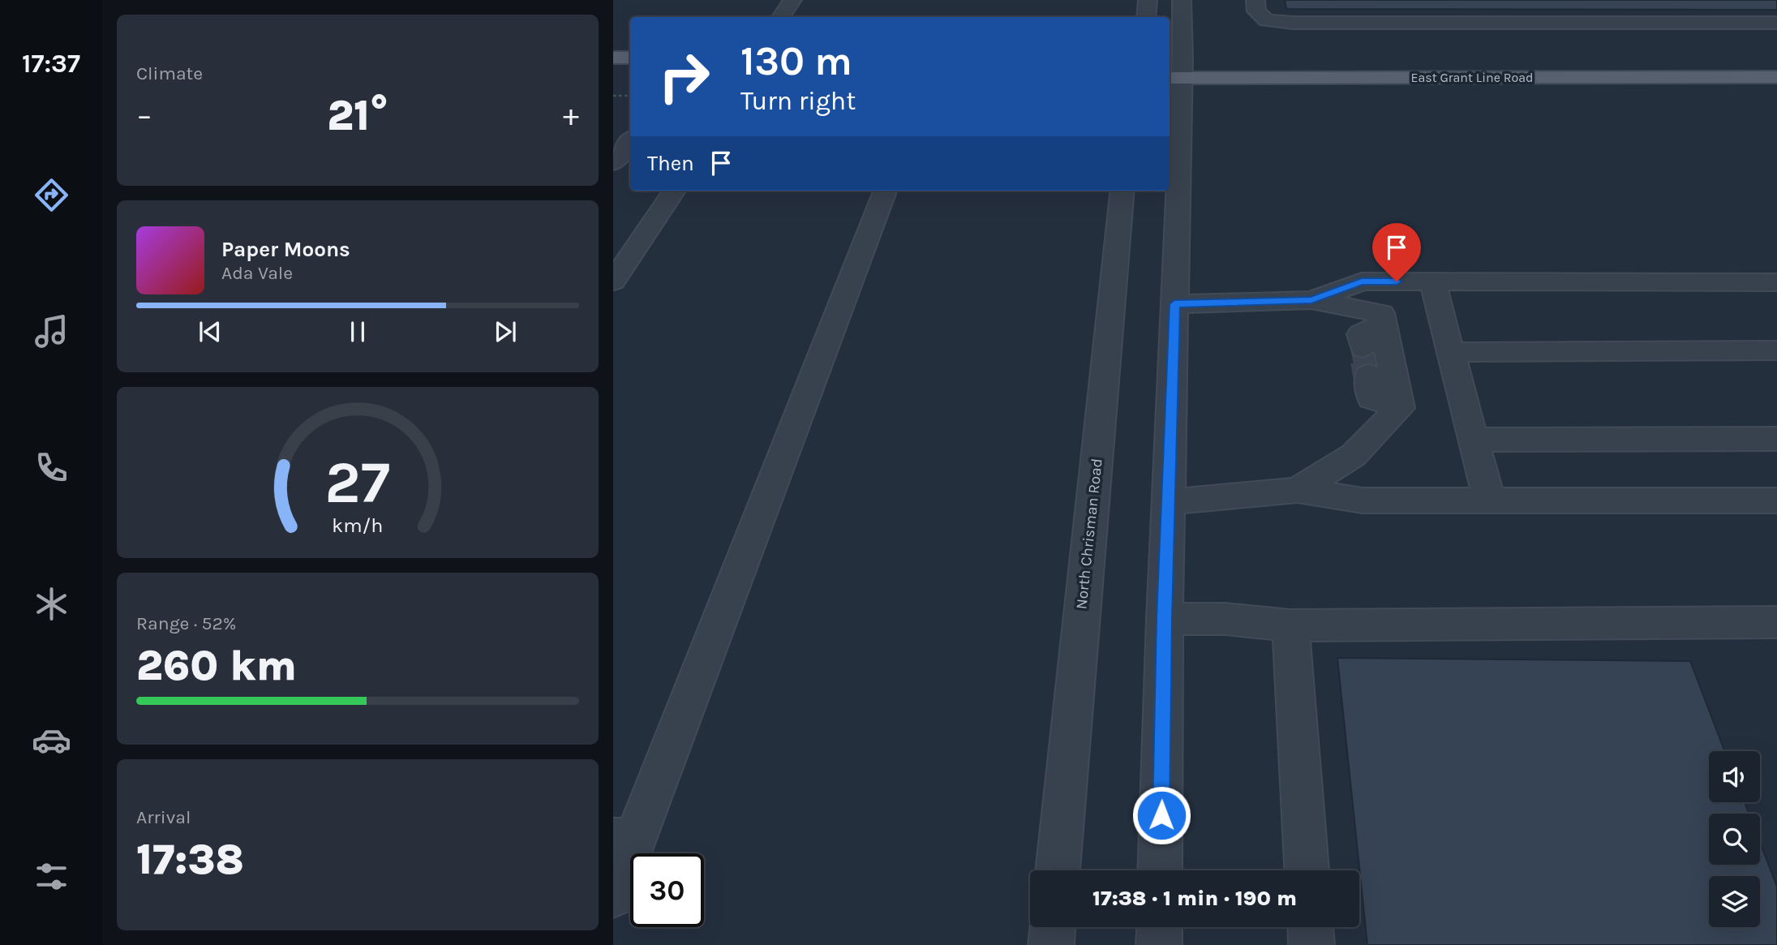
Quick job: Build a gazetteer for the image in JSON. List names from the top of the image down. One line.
{"streets":{"main road":["East Grant Line Road"],"street":["North Chrisman Road"]},"page":{"tabs":"17:37","tile":["Climate",["Range · 52%","260 km"],["Arrival","17:38"]],"turn":["130 m","Turn right"],"heat":["−","21°","+"],"then":"Then","song":["Paper Moons","Ada Vale"],"limit":"30","trip":"17:38 · 1 min · 190 m","gauge":["27","km/h"]}}
